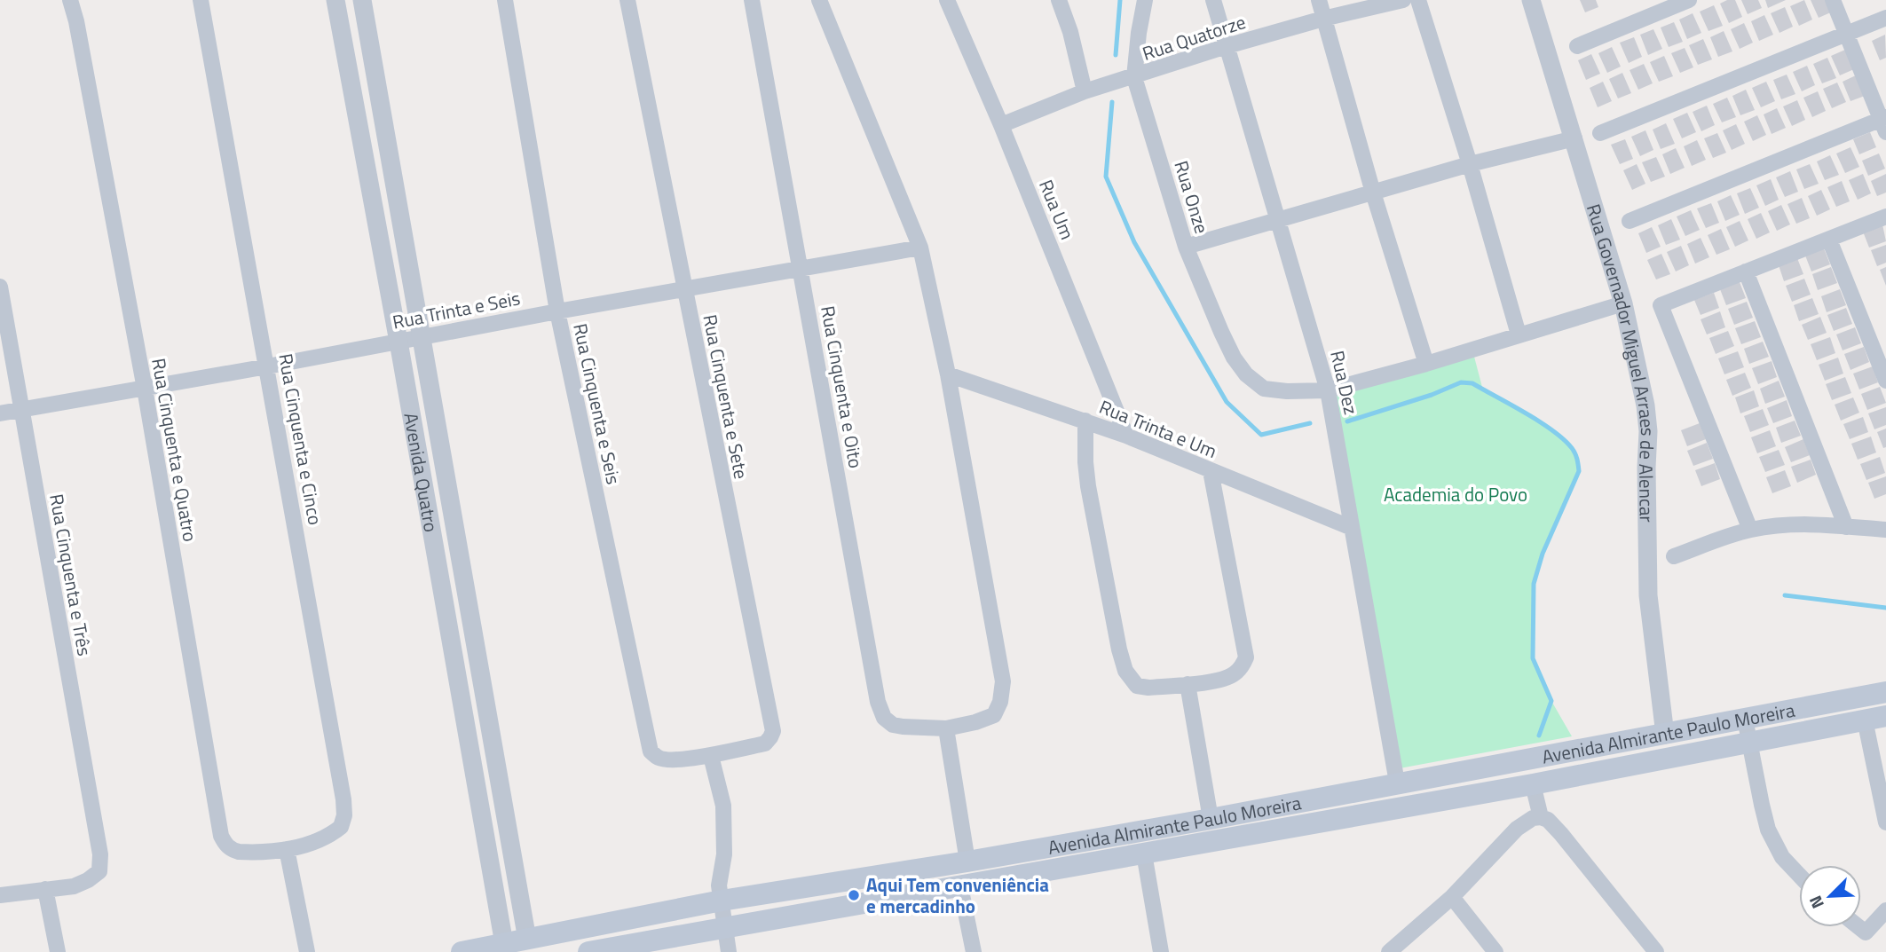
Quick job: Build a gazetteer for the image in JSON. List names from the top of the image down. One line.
{"streets":{"main road":["Avenida Almirante Paulo Moreira"],"street":["Rua Quatorze","Rua Onze","Rua Um","Rua Trinta e Seis","Rua Governador Miguel Arraes de Alencar","Rua Dez","Rua Cinquenta e Oito","Rua Cinquenta e Sete","Rua Cinquenta e Seis","Rua Trinta e Um","Rua Cinquenta e Cinco","Rua Cinquenta e Quatro","Avenida Quatro","Rua Cinquenta e Três"]},"crossings":[["Rua Quatorze","Rua Onze"],["Rua Quatorze","Rua Um"],["Rua Quatorze","Rua Dez"],["Rua Onze","Rua Dez"],["Rua Um","Rua Trinta e Um"],["Rua Trinta e Seis","Rua Cinquenta e Oito"],["Rua Trinta e Seis","Rua Cinquenta e Sete"],["Rua Trinta e Seis","Rua Cinquenta e Seis"],["Rua Trinta e Seis","Rua Cinquenta e Cinco"],["Rua Trinta e Seis","Rua Cinquenta e Quatro"],["Rua Trinta e Seis","Avenida Quatro"],["Rua Trinta e Seis","Rua Cinquenta e Três"],["Rua Governador Miguel Arraes de Alencar","Avenida Almirante Paulo Moreira"],["Rua Dez","Rua Trinta e Um"],["Rua Dez","Avenida Almirante Paulo Moreira"],["Rua Cinquenta e Sete","Rua Cinquenta e Seis"],["Rua Cinquenta e Cinco","Rua Cinquenta e Quatro"],["Avenida Quatro","Avenida Almirante Paulo Moreira"]],"parks":["Academia do Povo"],"places":["Aqui Tem conveniência e mercadinho"],"north":"bottom left"}
